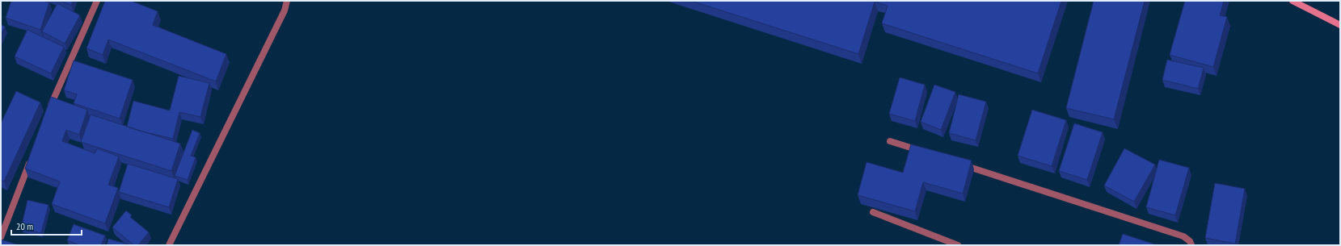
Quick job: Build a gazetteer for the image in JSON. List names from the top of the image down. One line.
{"scale_bar":"20 m"}
